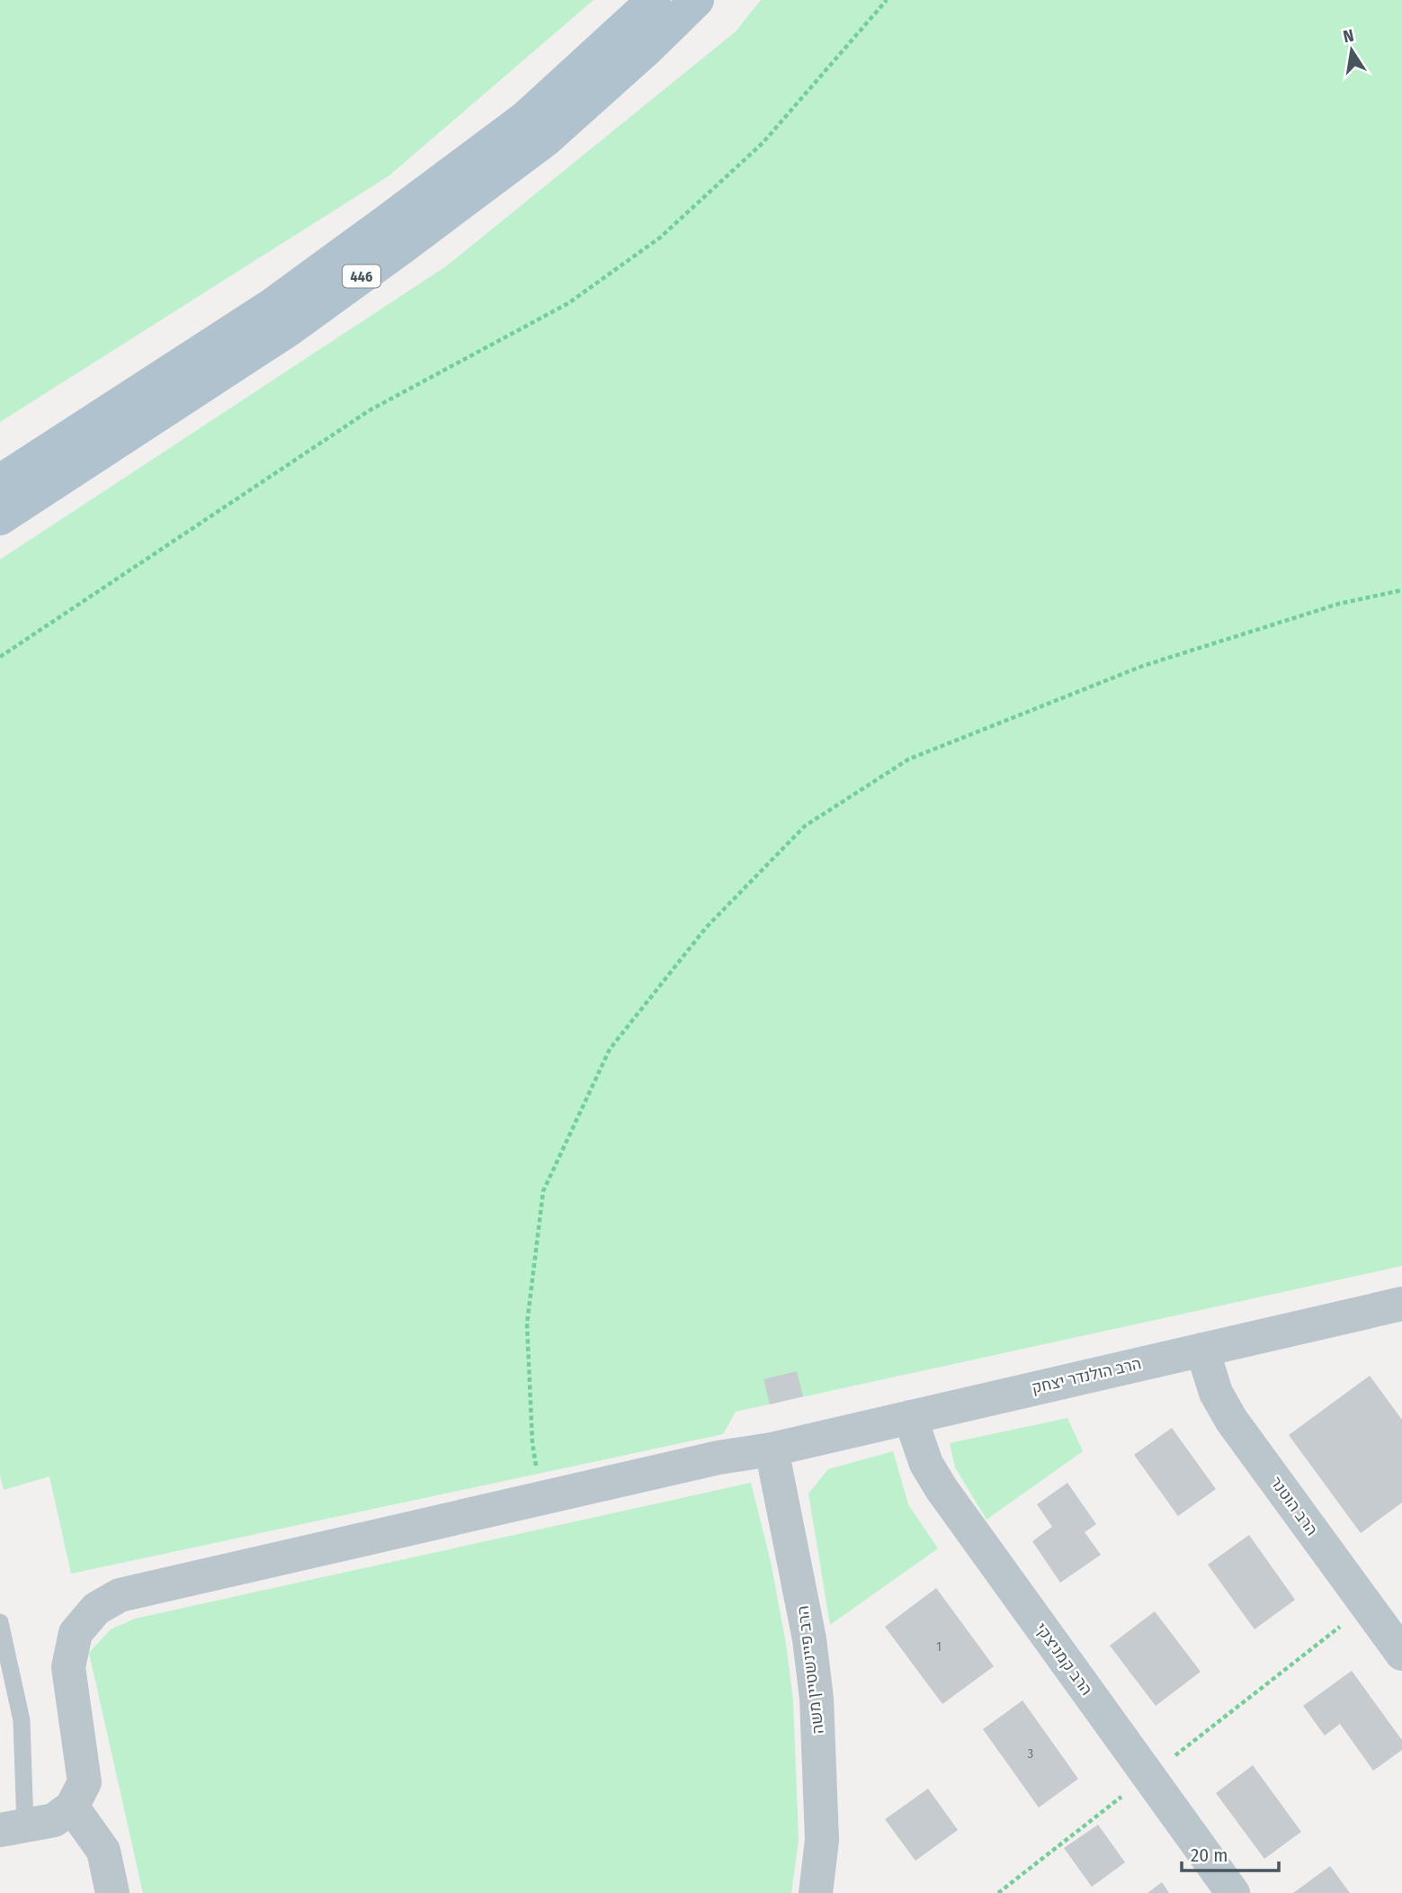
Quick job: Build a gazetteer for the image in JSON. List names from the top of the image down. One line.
{"streets":{"main road":["446"],"street":["הרב הולנדר יצחק","הרב הוטנר","הרב קמניצקי","הרב פיינשטיין משה"]},"crossings":[["הרב הולנדר יצחק","הרב הוטנר"],["הרב הולנדר יצחק","הרב קמניצקי"],["הרב הולנדר יצחק","הרב פיינשטיין משה"]],"house_numbers":["1","3"],"scale_bar":"20 m","north":"top"}
